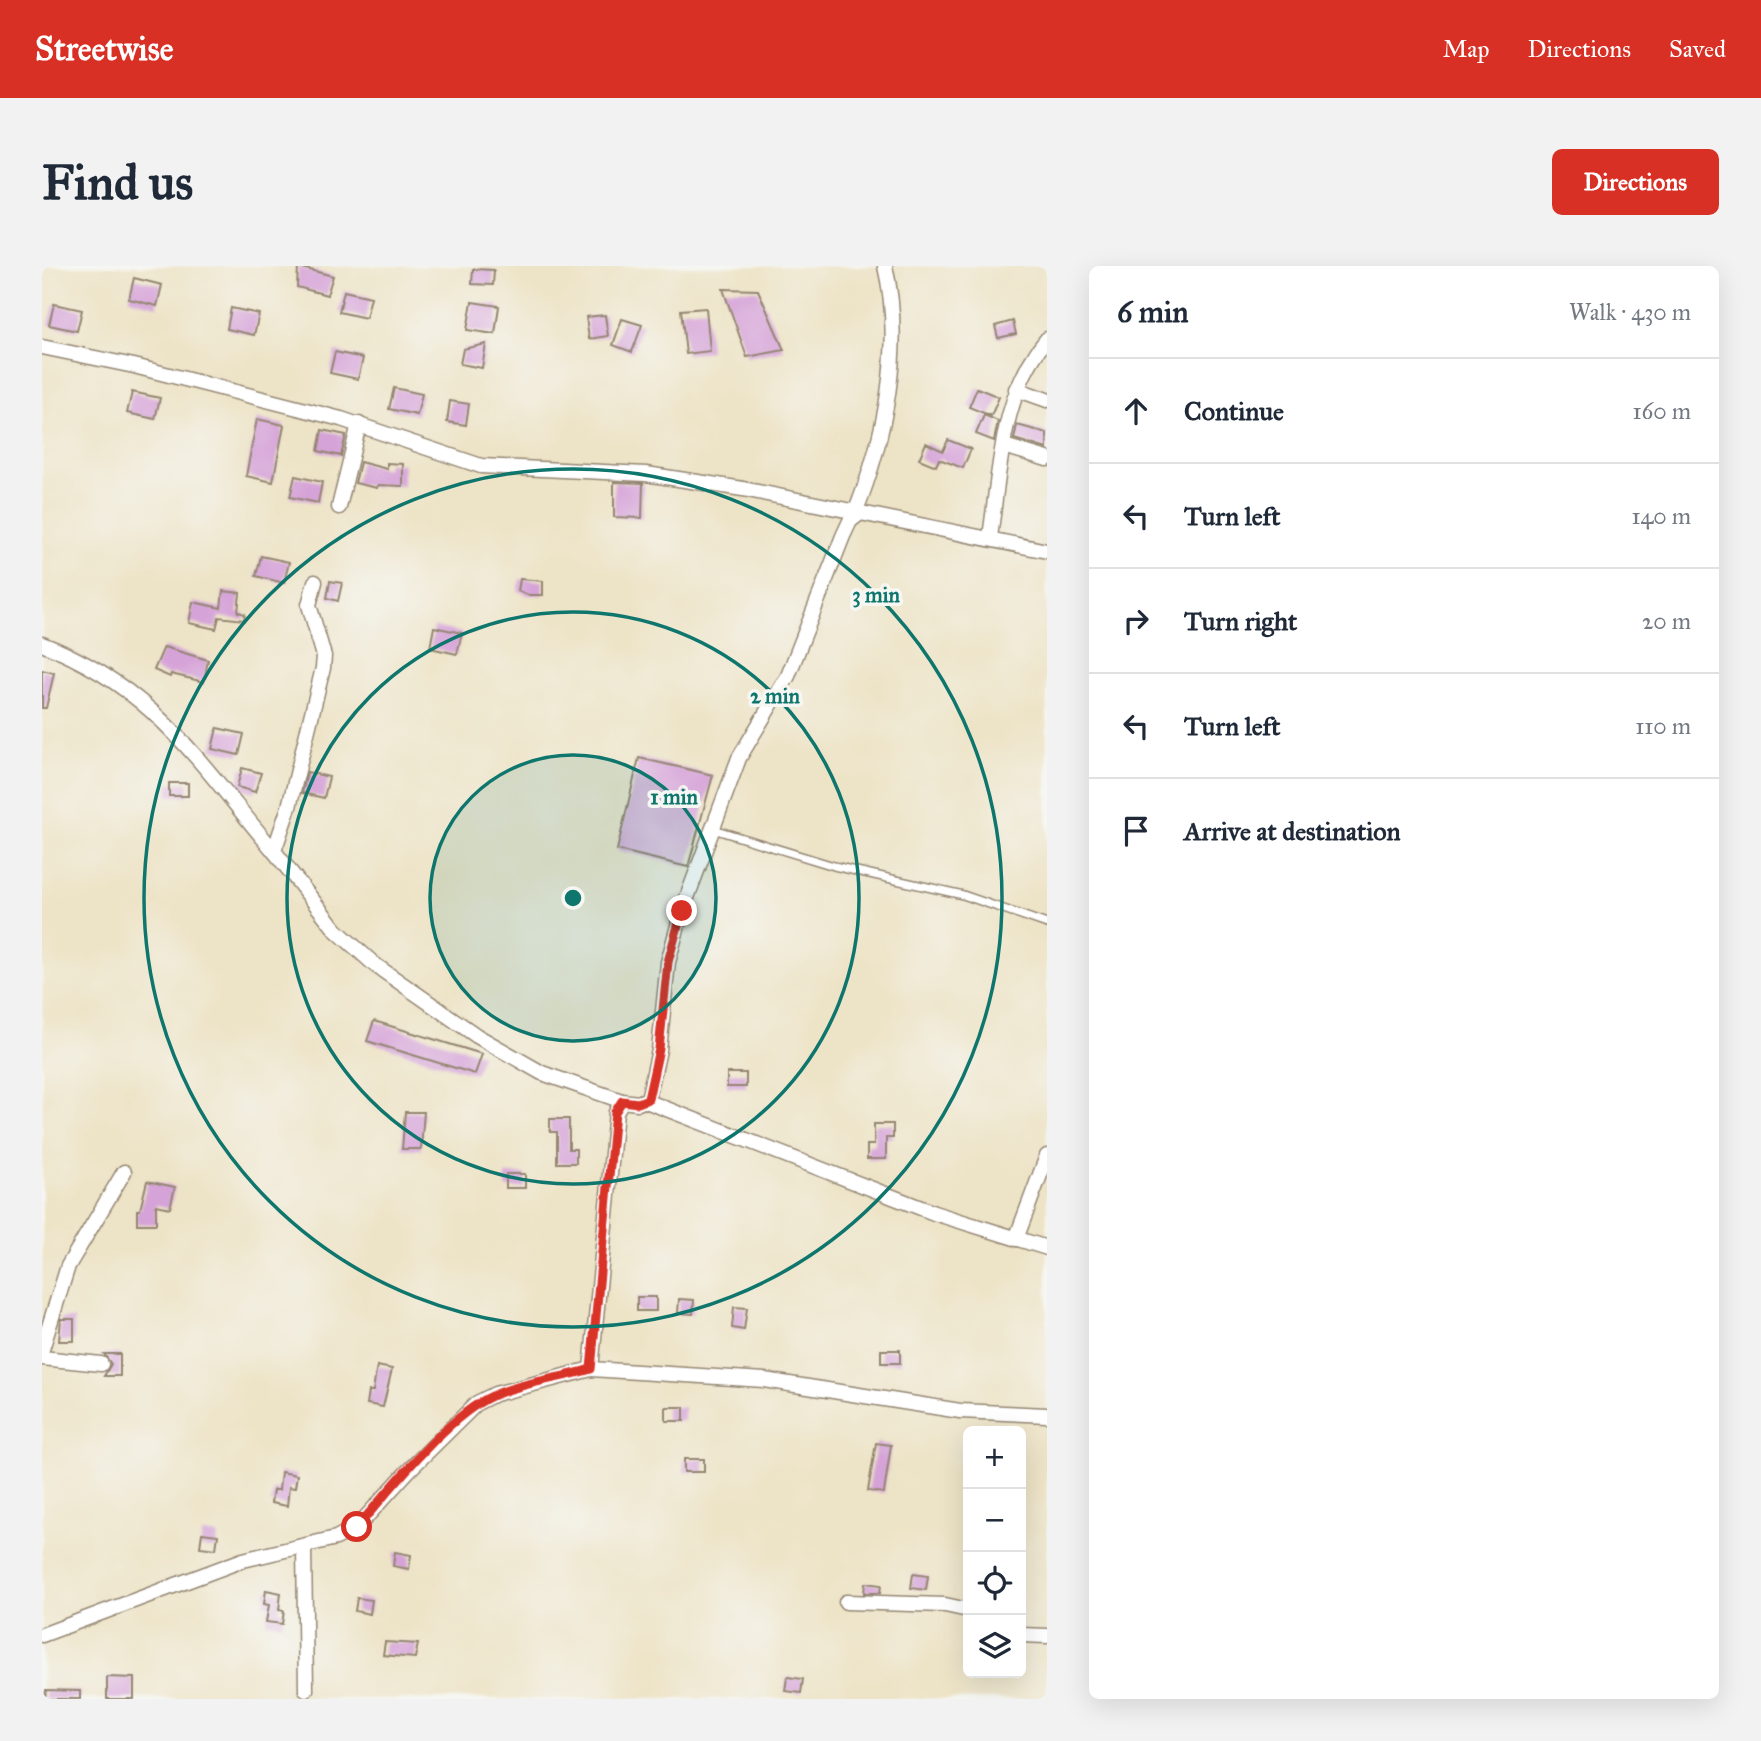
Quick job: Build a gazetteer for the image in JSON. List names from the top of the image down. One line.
{"page":{"header":"Streetwise","nav":["Map","Directions","Saved"],"buttons":"Directions","title":"Find us","heading":["6 min","Walk · 430 m"],"list":[["Continue","160 m"],["Turn left","140 m"],["Turn right","20 m"],["Turn left","110 m"],"Arrive at destination"],"map_buttons":["+","−"]},"rings":["3 min","2 min","1 min"]}
